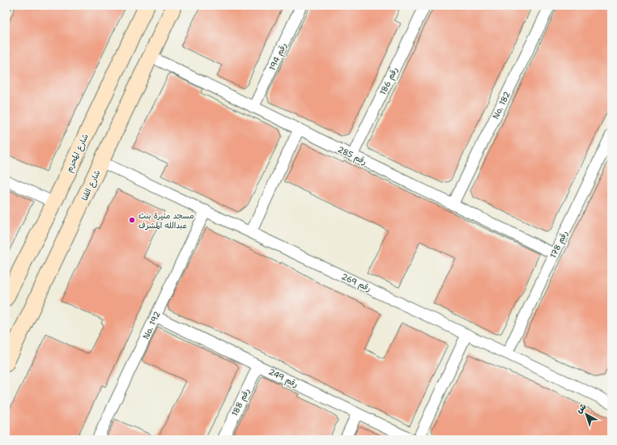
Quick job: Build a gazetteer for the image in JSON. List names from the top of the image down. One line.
{"streets":{"street":["رقم 194","رقم 186","No. 182","شارع المحزم","رقم 285","شارع القنا","رقم 178","رقم 269","No. 192","رقم 249","رقم 188"]},"crossings":[["رقم 194","رقم 285"],["رقم 186","رقم 285"],["No. 182","رقم 285"],["رقم 285","شارع القنا"],["رقم 285","رقم 178"],["شارع القنا","رقم 269"],["رقم 178","رقم 269"],["رقم 269","No. 192"],["No. 192","رقم 249"],["رقم 249","رقم 188"]],"places":["مسجد منيرة بنت عبدالله المشرف"],"north":"top left"}
